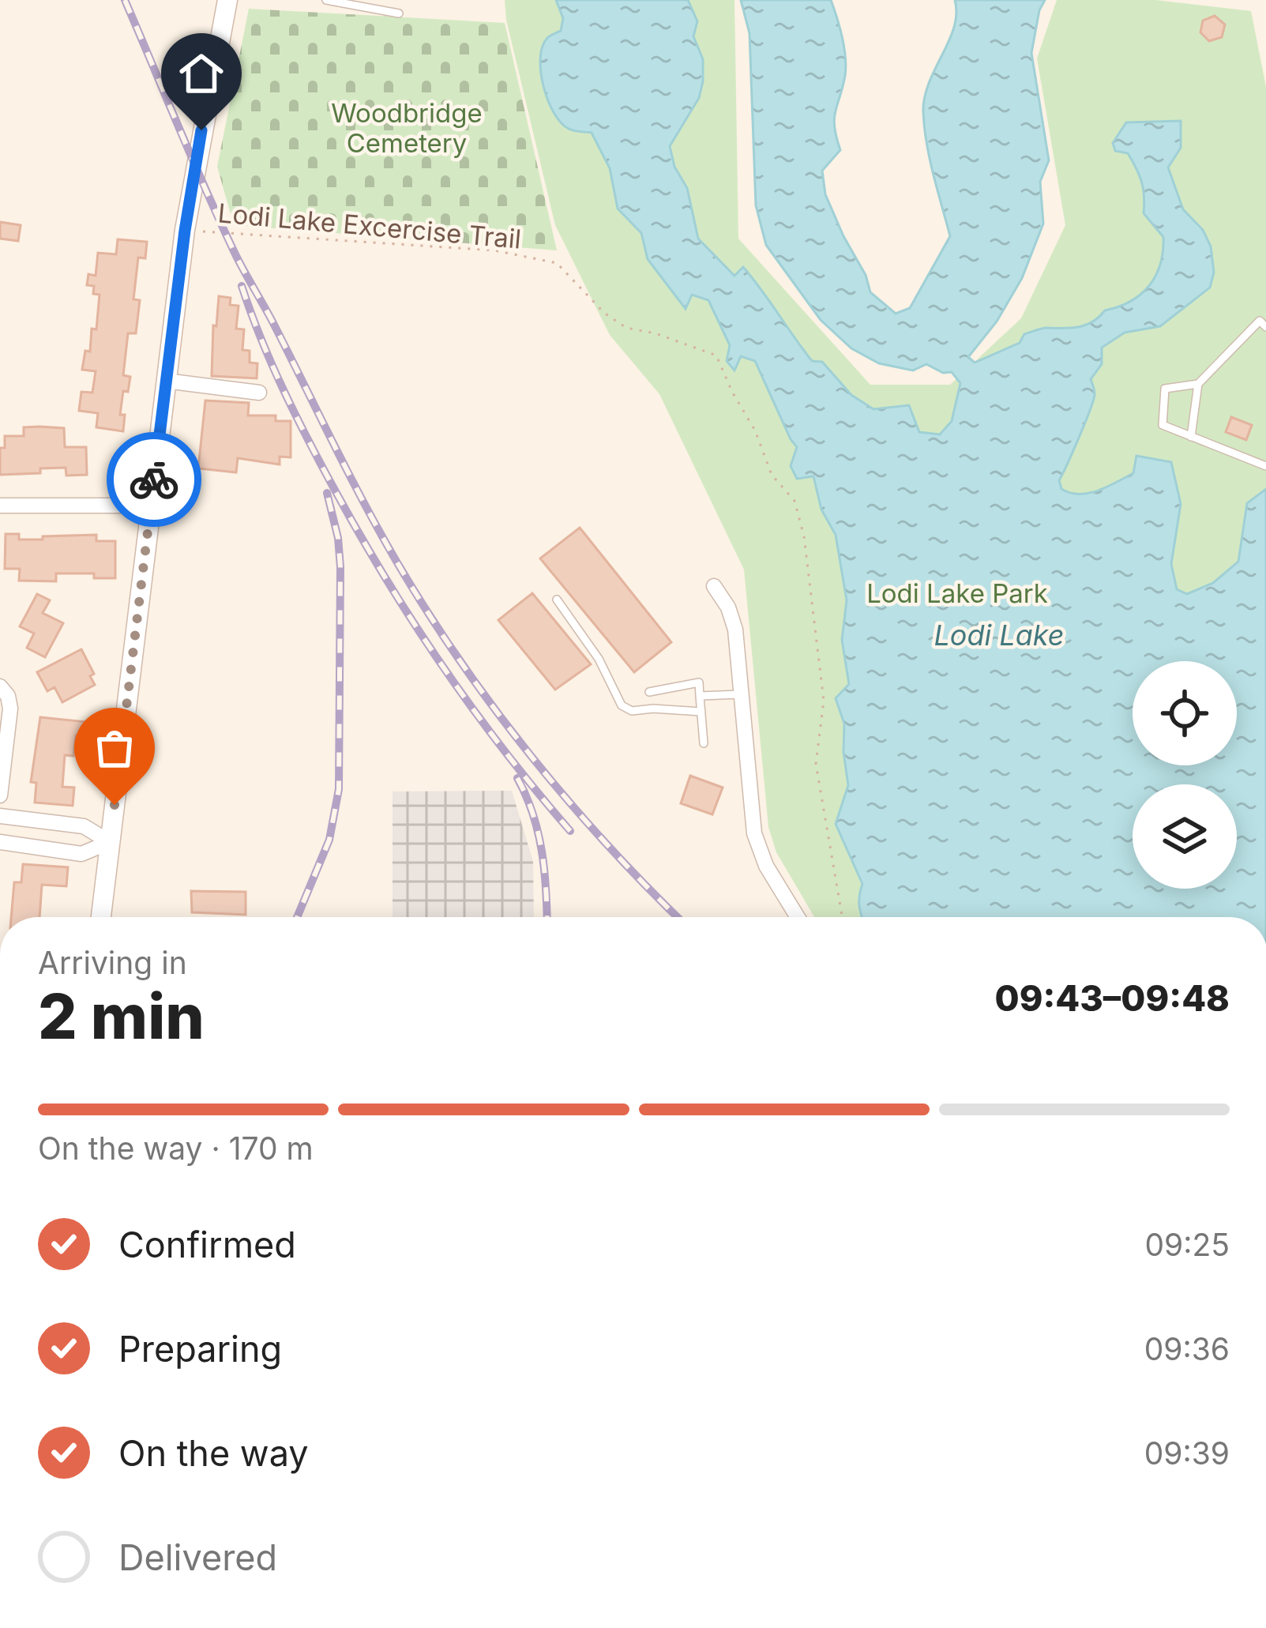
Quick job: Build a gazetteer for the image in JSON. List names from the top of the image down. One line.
{"streets":{"path":["Lodi Lake Excercise Trail"]},"water":["Lodi Lake"],"parks":["Woodbridge Cemetery","Lodi Lake Park"],"page":{"heading":["2 min","Arriving in","09:43–09:48"],"bar":"On the way · 170 m","list":[["Confirmed","09:25"],["Preparing","09:36"],["On the way","09:39"],"Delivered"]}}
